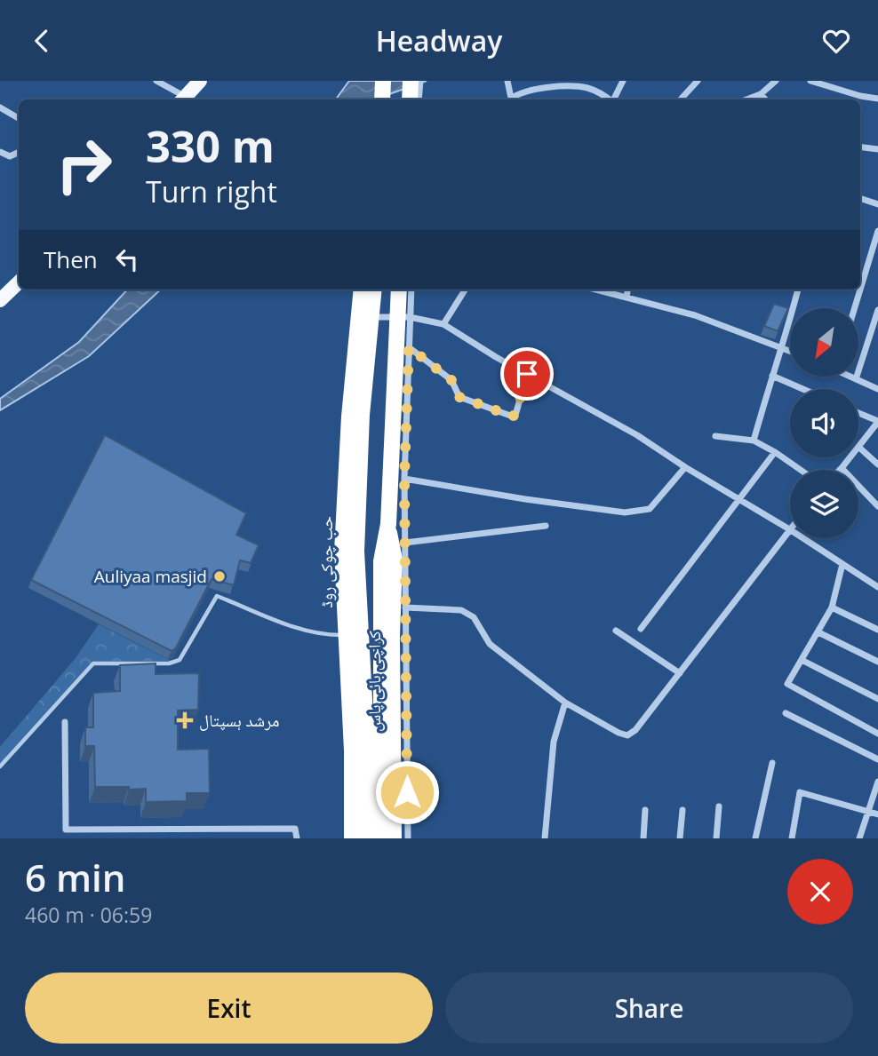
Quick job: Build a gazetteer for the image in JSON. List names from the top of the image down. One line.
{"streets":{"highway":["حب چوکی روڈ","کراچی بائی پاس"]},"places":{"other":["Auliyaa masjid"],"health":["مرشد ہسپتال"]},"north":"bottom left","page":{"header":"Headway","turn":["330 m","Turn right"],"then":"Then","heading":["6 min","460 m · 06:59"],"buttons":["Exit","Share"]}}
